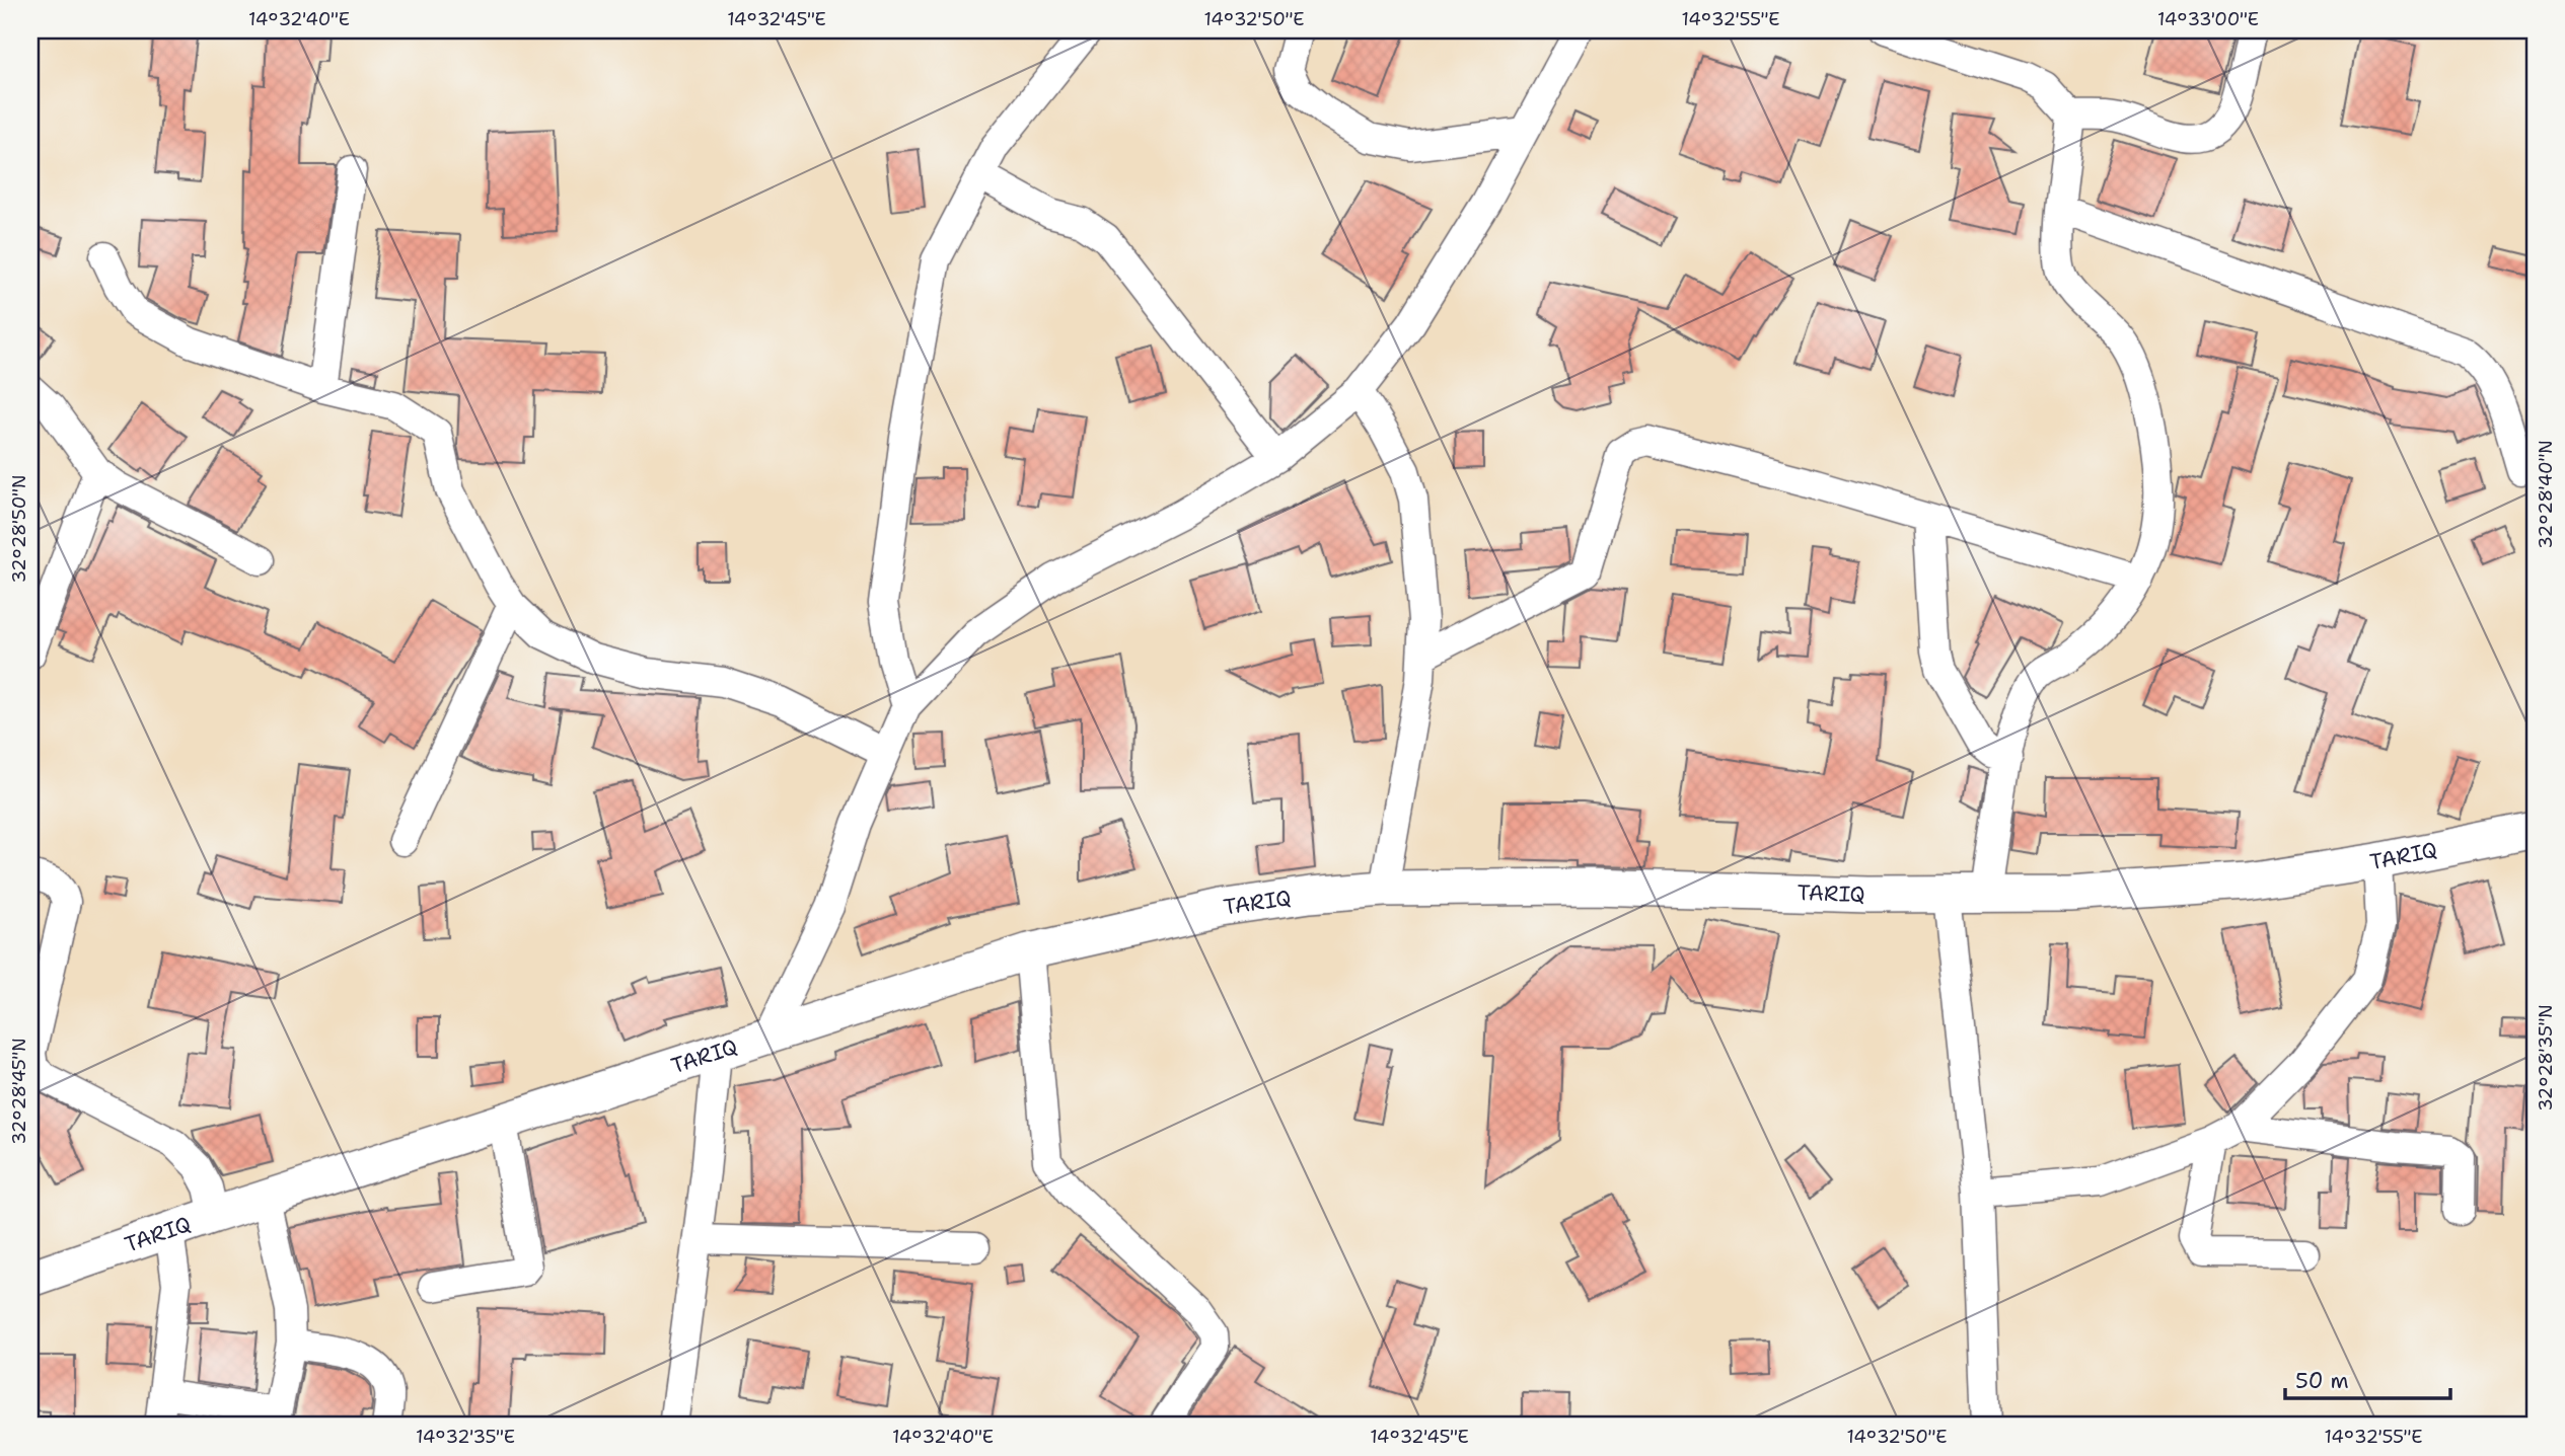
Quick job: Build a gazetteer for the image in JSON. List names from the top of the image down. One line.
{"streets":{"main road":["TARIQ"]},"scale_bar":"50 m","coordinates":["14°32'40\"E","14°32'45\"E","14°32'50\"E","14°32'55\"E","14°33'00\"E","32°28'40\"N","32°28'50\"N","32°28'35\"N","32°28'45\"N","14°32'35\"E"]}
